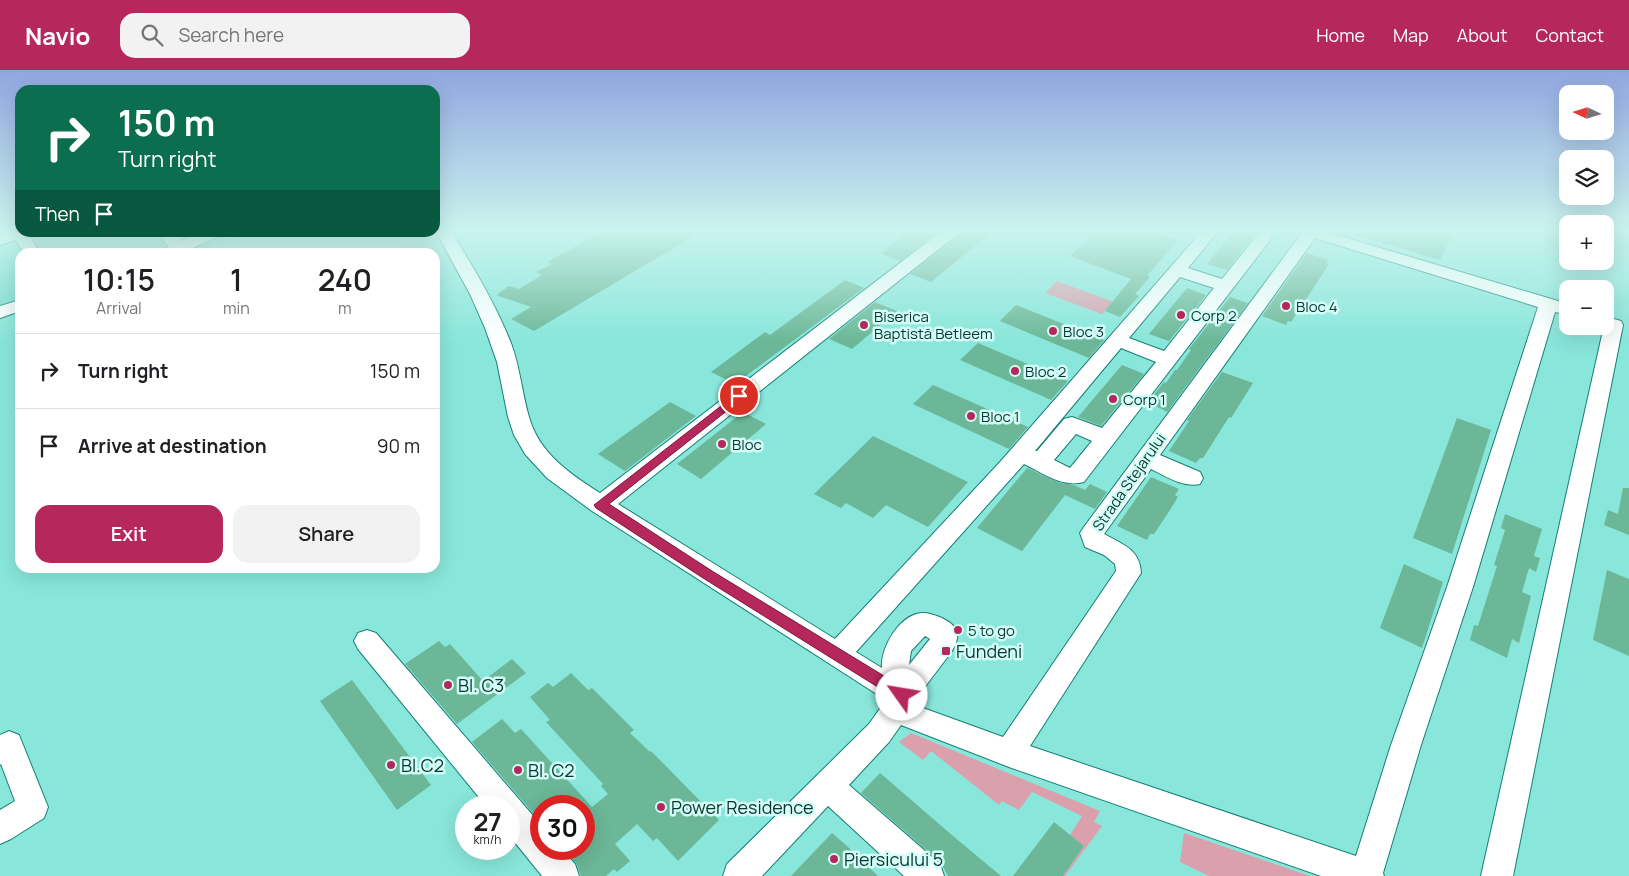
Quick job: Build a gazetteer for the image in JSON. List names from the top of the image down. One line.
{"streets":{"street":["Strada Stejarului"]},"places":{"other":["Bloc 4","Corp 2","Biserica Baptistă Betleem","Bloc 3","Bloc 2","Corp 1","Bloc 1","Bloc","5 to go","Bl. C3","Bl.C2","Bl. C2","Power Residence","Piersicului 5"],"transit":["Fundeni"]},"north":"left","page":{"header":"Navio","search":"Search here","nav":["Home","Map","About","Contact"],"map_buttons":["+","−"],"turn":["150 m","Turn right"],"then":"Then","eta":["10:15","Arrival","1","min","240","m"],"list":[{"name":"Turn right","value":"150 m"},{"name":"Arrive at destination","value":"90 m"}],"buttons":["Exit","Share"],"speed":"27 km/h","limit":"30"}}
